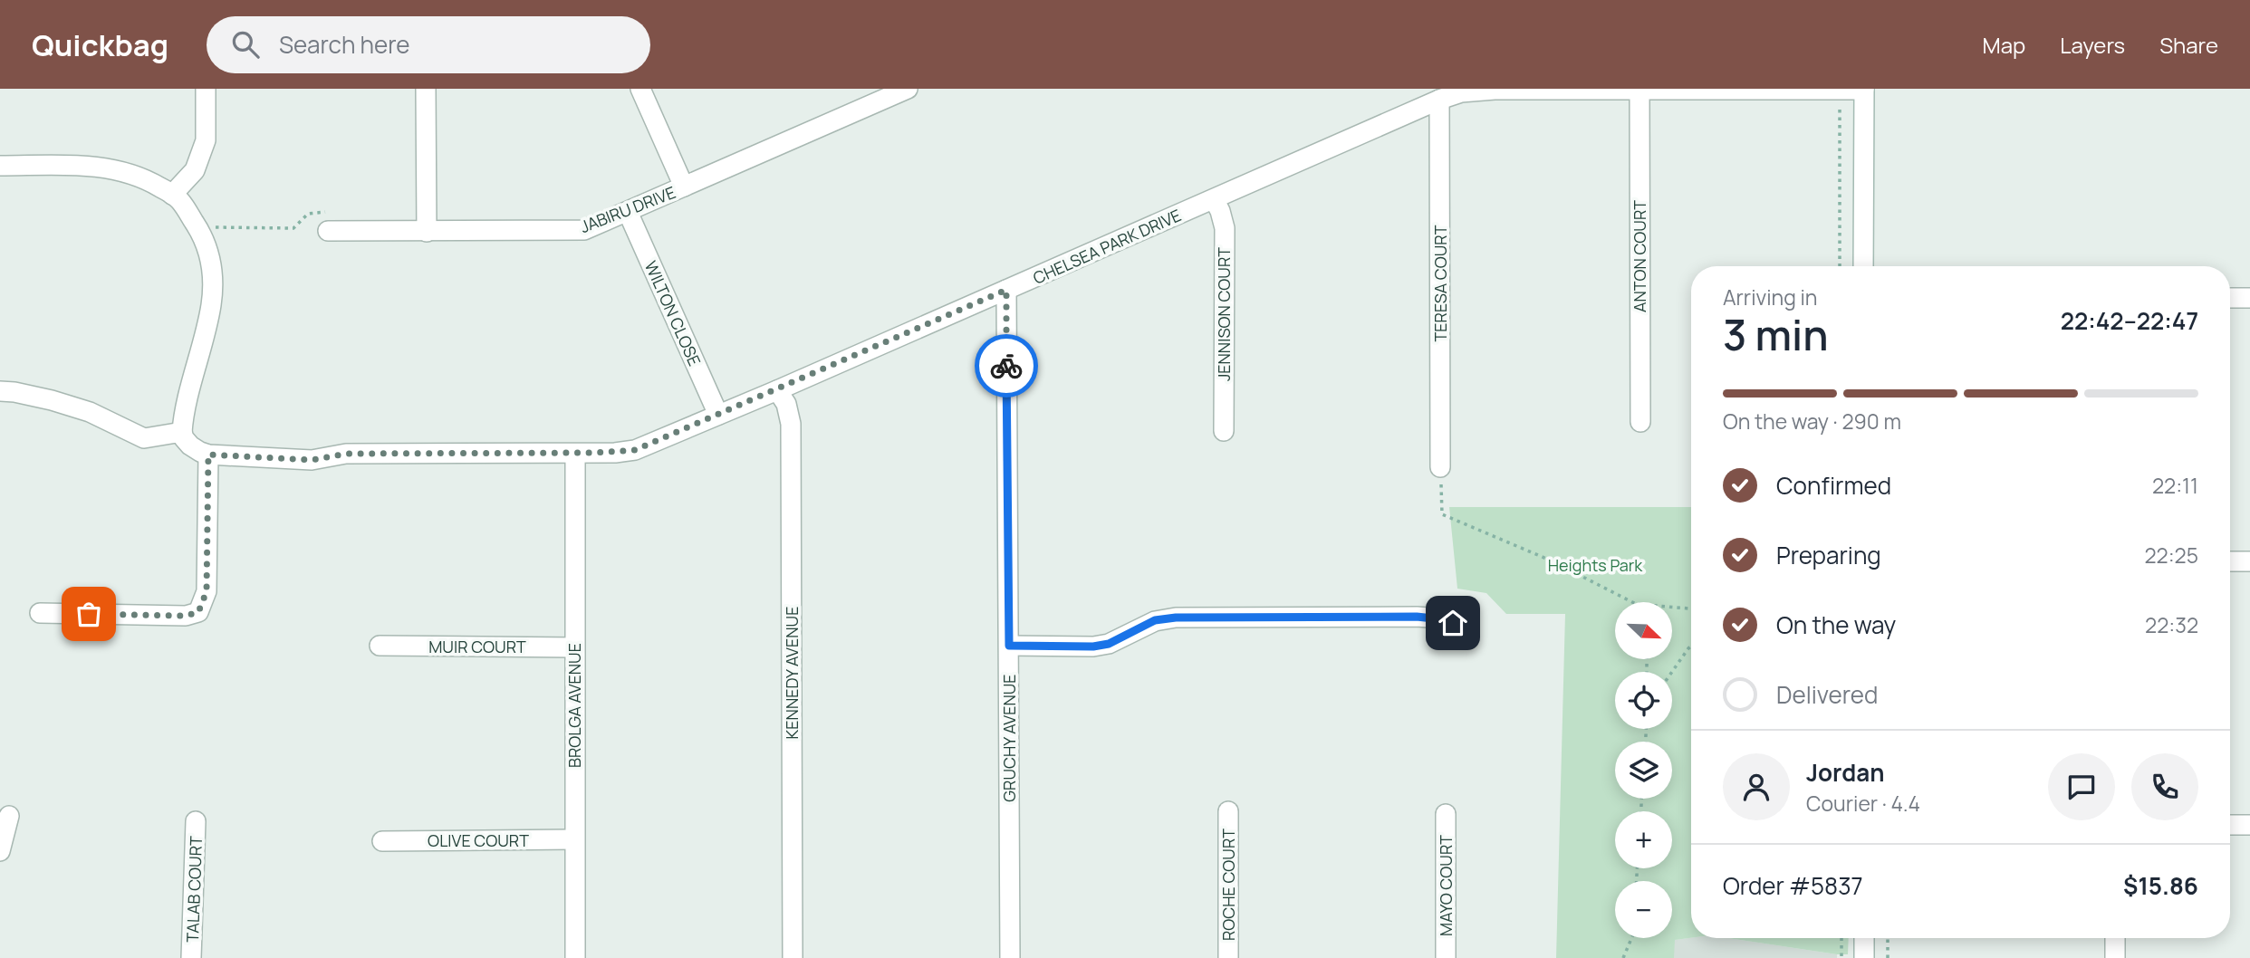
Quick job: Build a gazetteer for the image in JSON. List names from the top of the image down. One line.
{"streets":{"street":["JABIRU DRIVE","CHELSEA PARK DRIVE","ANTON COURT","TERESA COURT","WILTON CLOSE","JENNISON COURT","MUIR COURT","KENNEDY AVENUE","BROLGA AVENUE","GRUCHY AVENUE","OLIVE COURT","ROCHE COURT","MAYO COURT","TALAB COURT"]},"crossings":[["JABIRU DRIVE","WILTON CLOSE"],["CHELSEA PARK DRIVE","ANTON COURT"],["CHELSEA PARK DRIVE","TERESA COURT"],["CHELSEA PARK DRIVE","WILTON CLOSE"],["CHELSEA PARK DRIVE","JENNISON COURT"],["CHELSEA PARK DRIVE","KENNEDY AVENUE"],["CHELSEA PARK DRIVE","BROLGA AVENUE"],["CHELSEA PARK DRIVE","GRUCHY AVENUE"],["MUIR COURT","BROLGA AVENUE"],["BROLGA AVENUE","OLIVE COURT"]],"parks":["Heights Park"],"north":"bottom right","page":{"header":"Quickbag","search":"Search here","nav":["Map","Layers","Share"],"heading":["3 min","Arriving in","22:42–22:47"],"panel":["Jordan","Courier · 4.4","Order #5837","$15.86"],"bar":"On the way · 290 m","list":[["Confirmed","22:11"],["Preparing","22:25"],["On the way","22:32"],"Delivered"],"map_buttons":["+","−"]}}
